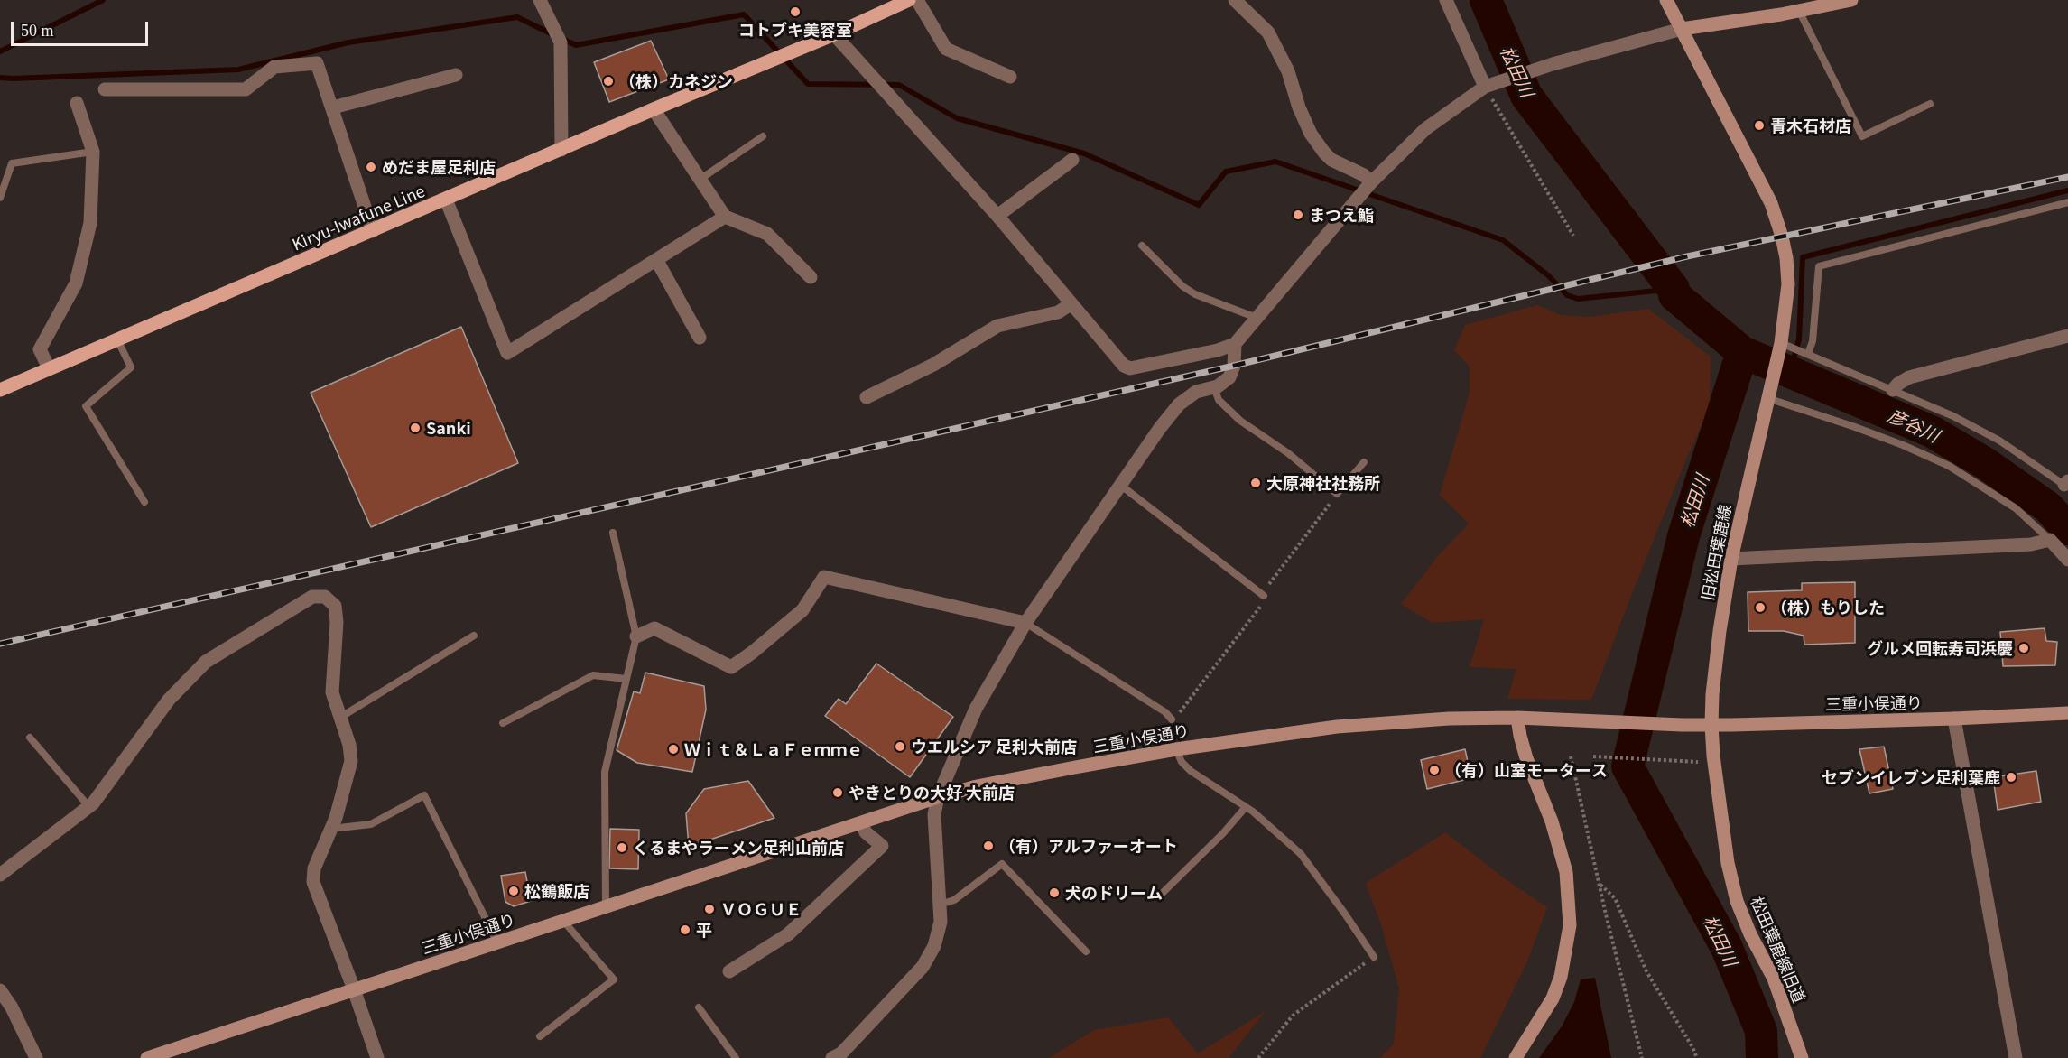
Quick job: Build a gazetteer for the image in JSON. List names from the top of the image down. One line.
{"streets":{"main road":["Kiryu-Iwafune Line"],"street":["旧松田葉鹿線","三重小俣通り","松田葉鹿線旧道"]},"crossings":[["旧松田葉鹿線","三重小俣通り"],["旧松田葉鹿線","松田葉鹿線旧道"],["三重小俣通り","松田葉鹿線旧道"]],"water":["松田川","彦谷川"],"places":["コトブキ美容室","（株）カネジン","青木石材店","めだま屋足利店","まつえ鮨","Sanki","大原神社社務所","（株）もりした","グルメ回転寿司浜慶","ウエルシア 足利大前店","Ｗｉｔ＆ＬａＦｅｍｍｅ","（有）山室モータース","セブンイレブン足利葉鹿","やきとりの大好 大前店","（有）アルファーオート","くるまやラーメン足利山前店","松鶴飯店","犬のドリーム","ＶＯＧＵＥ","平"],"scale_bar":"50 m"}
